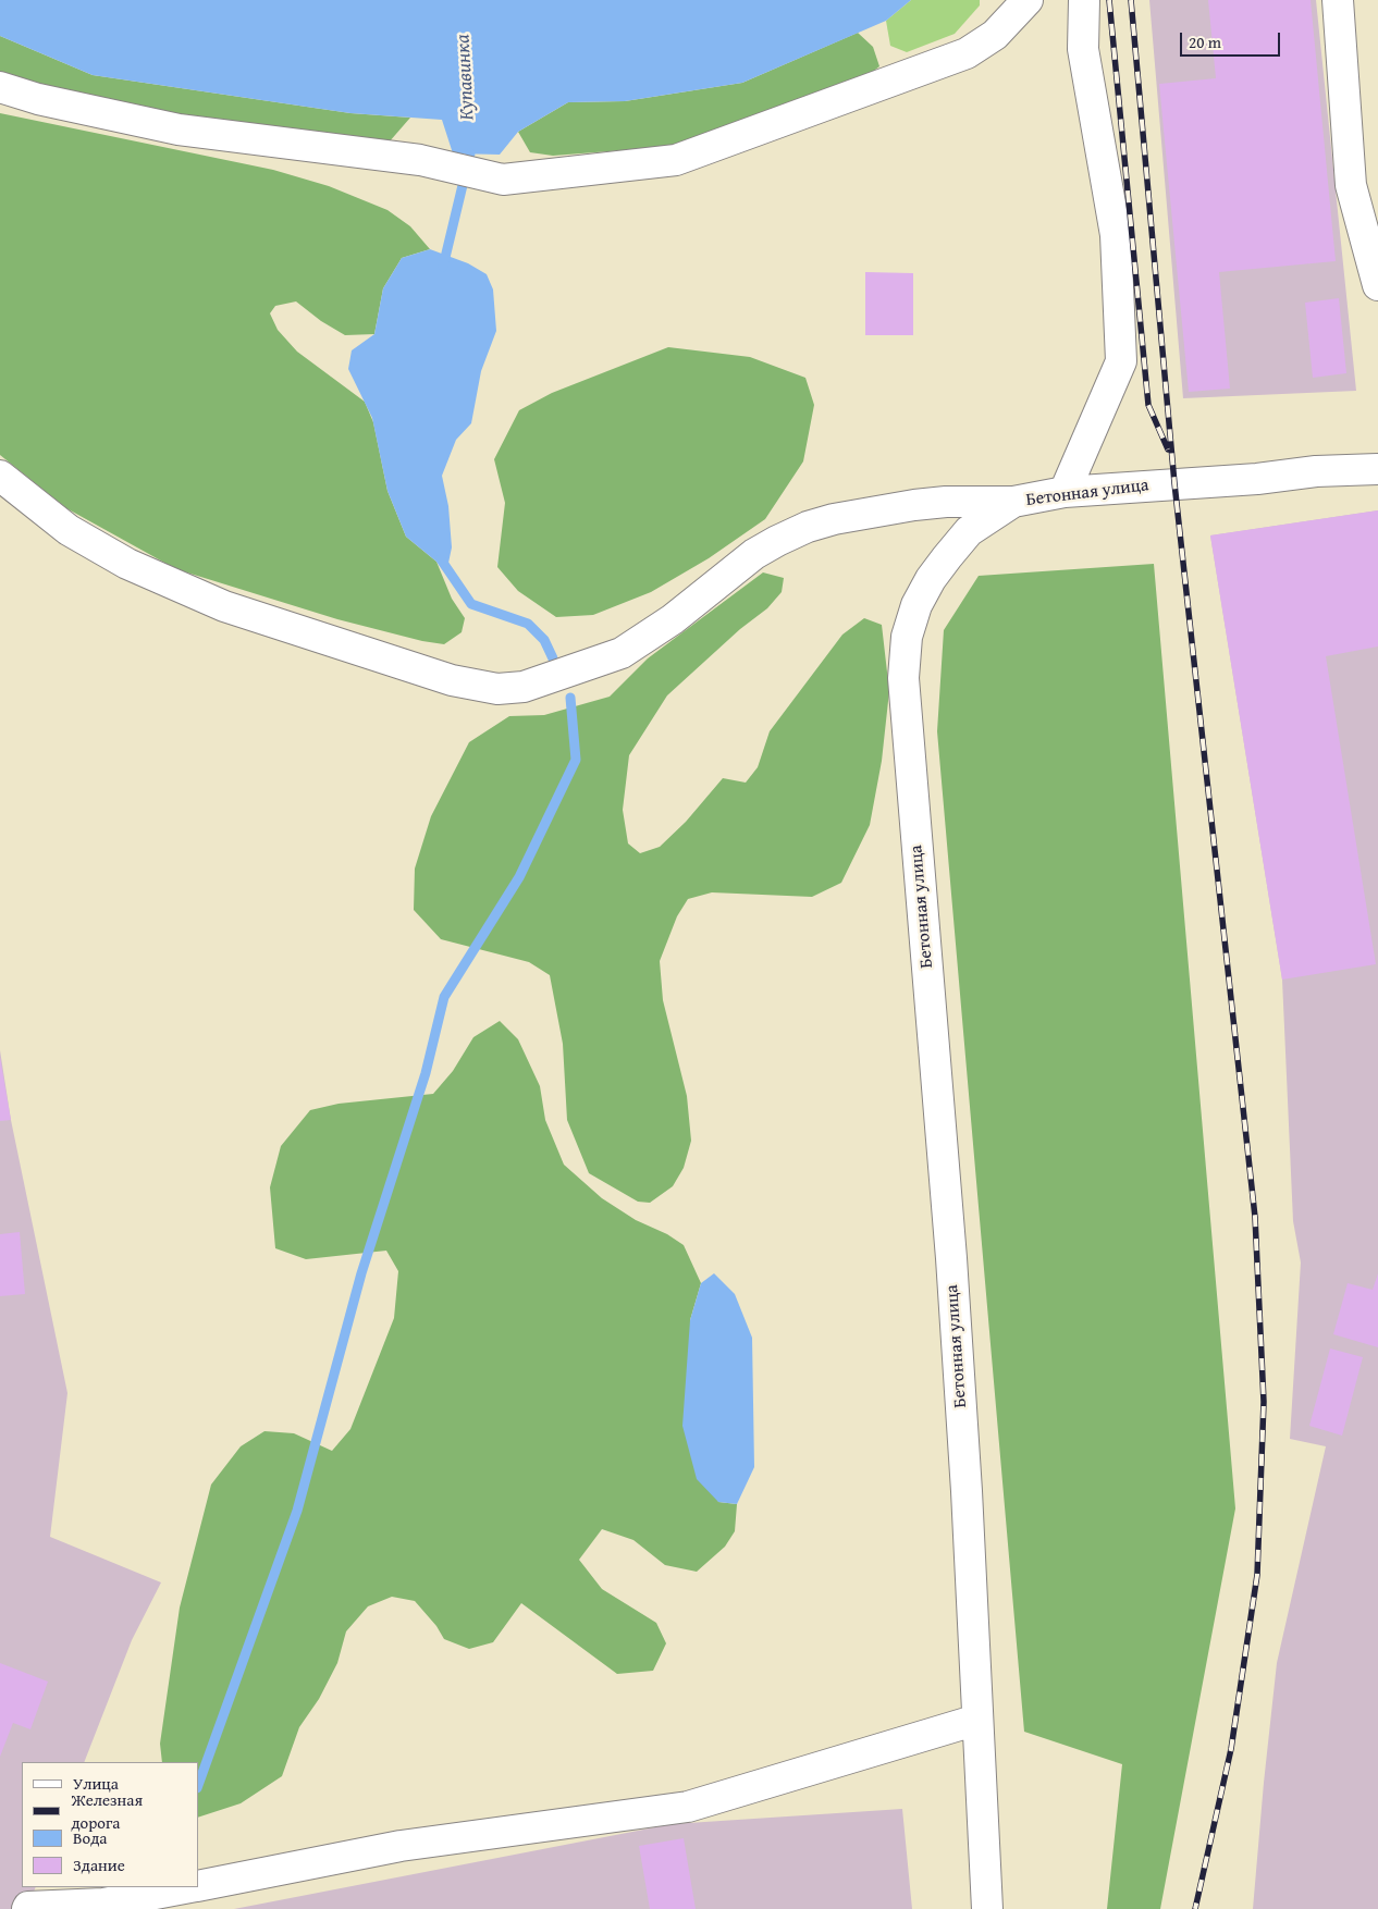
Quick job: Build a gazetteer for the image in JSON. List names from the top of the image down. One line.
{"streets":{"street":["Бетонная улица"]},"water":["Купавинка"],"legend":["Улица","Железная дорога","Вода","Здание"],"scale_bar":"20 m"}
